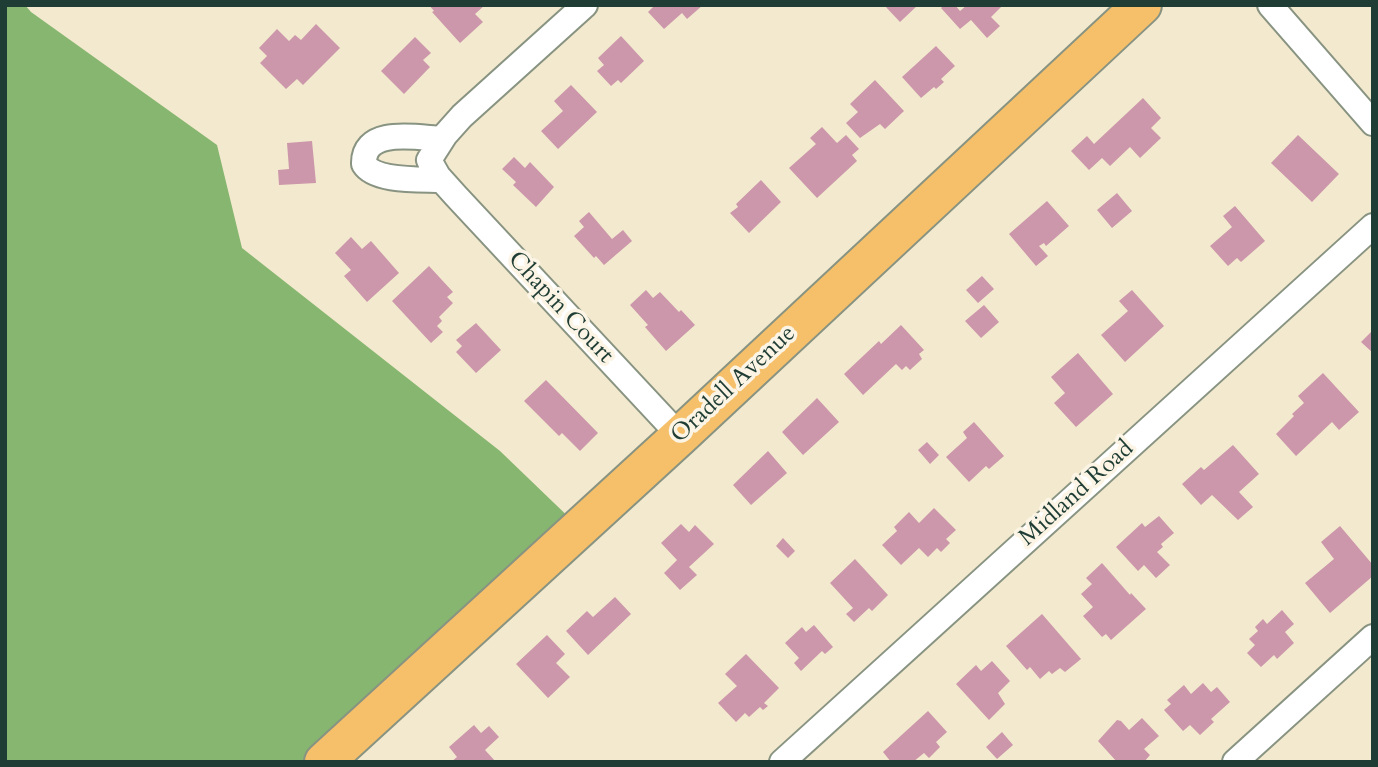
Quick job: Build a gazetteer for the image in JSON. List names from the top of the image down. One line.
{"streets":{"main road":["Oradell Avenue"],"street":["Chapin Court","Midland Road"]},"crossings":[["Chapin Court","Oradell Avenue"]]}
